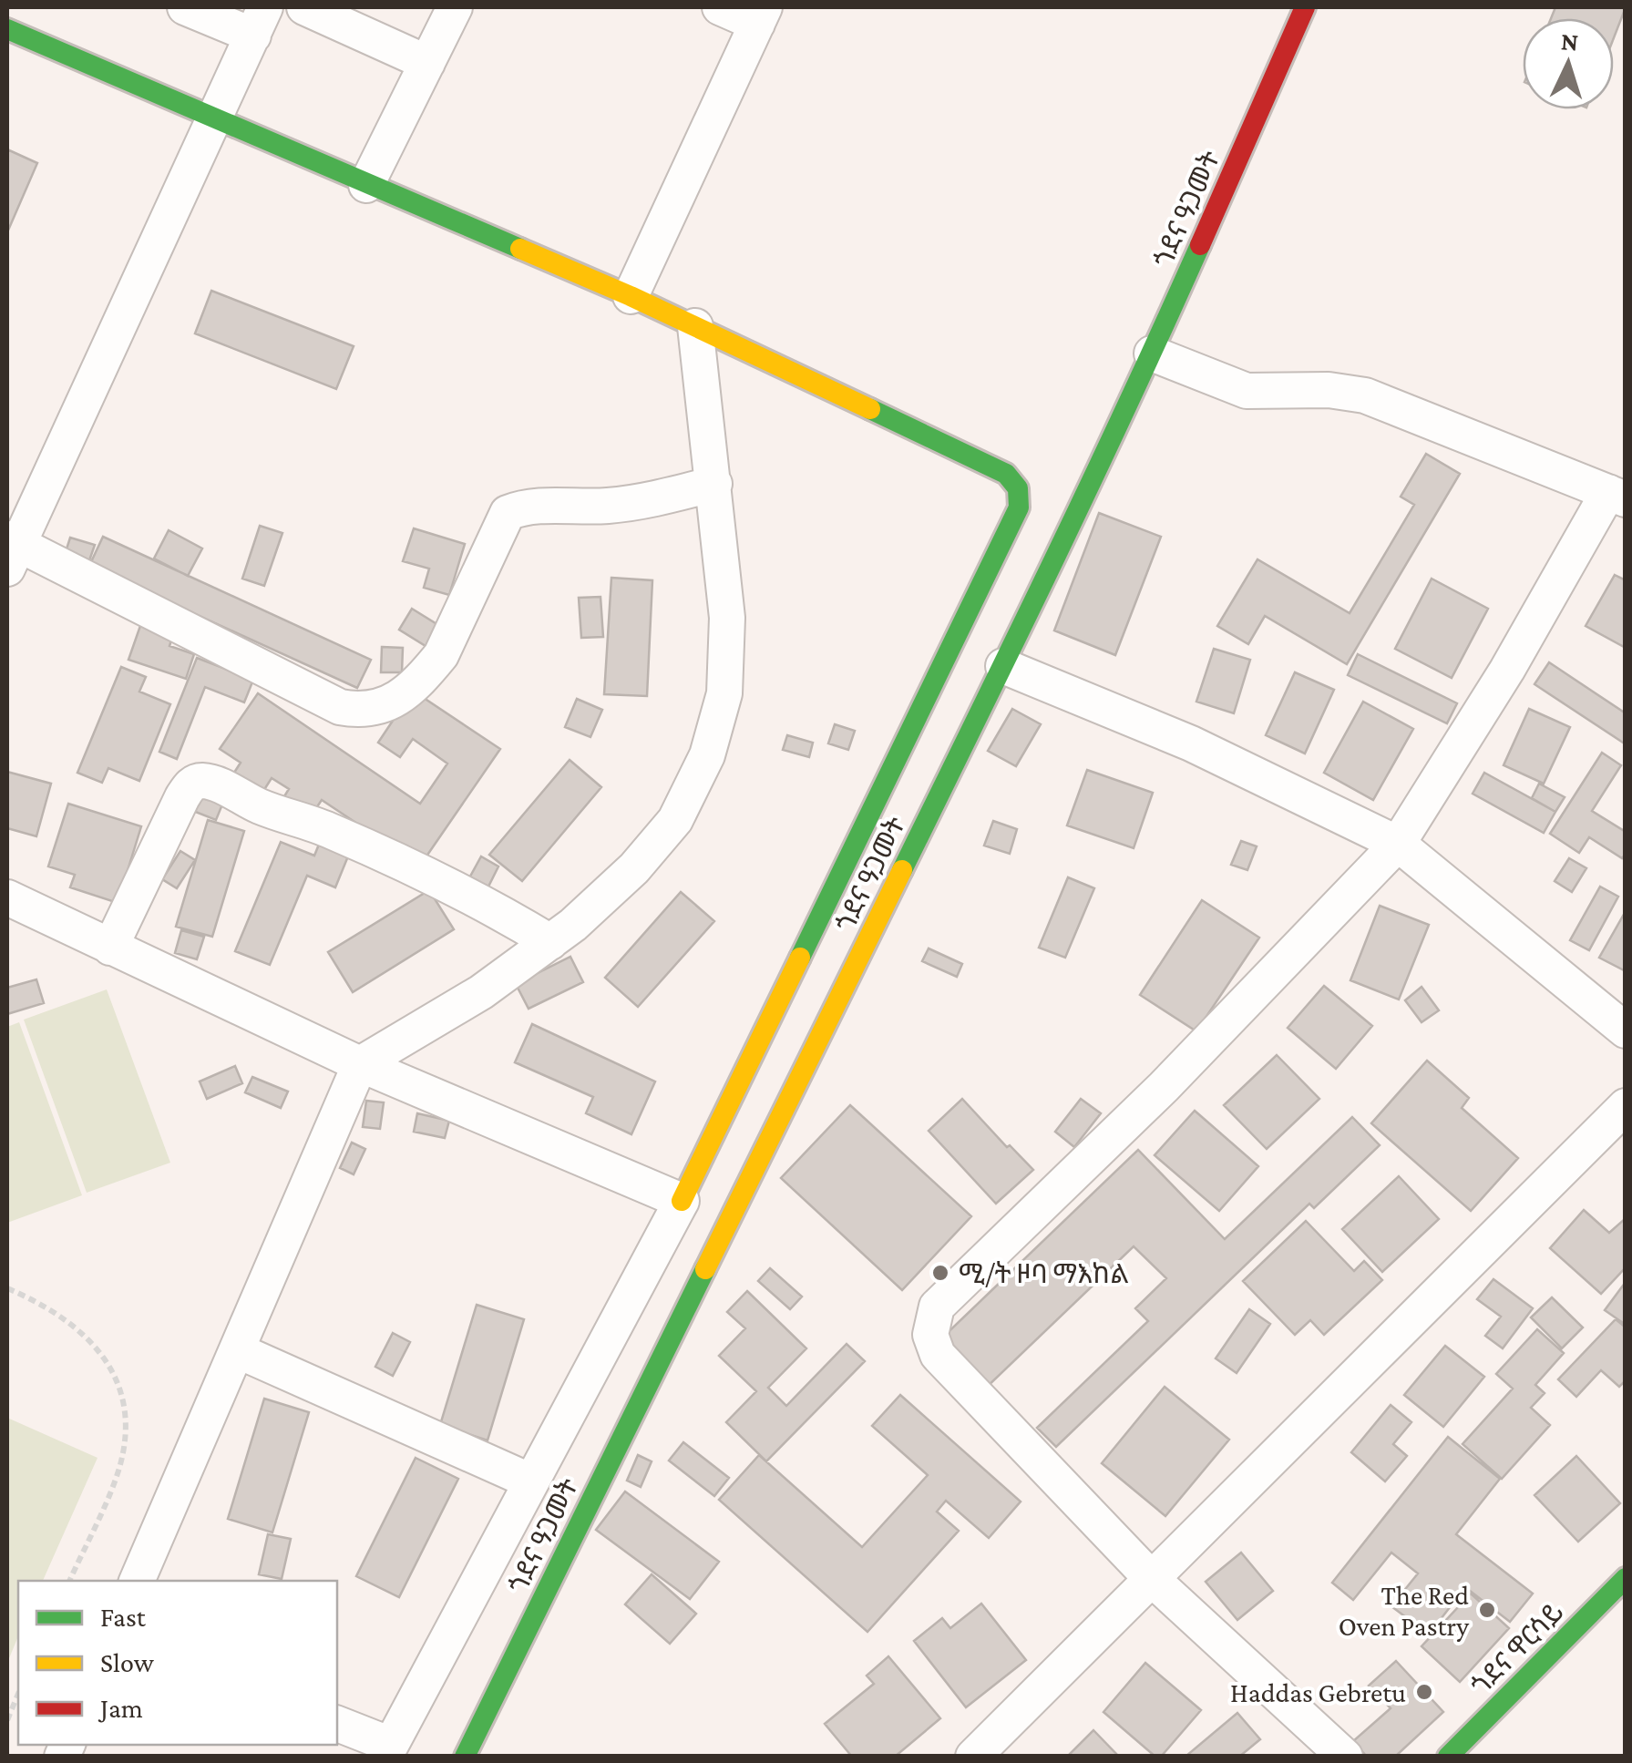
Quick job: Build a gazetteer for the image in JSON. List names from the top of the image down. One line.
{"streets":{"street":["ጎደና ዓጋመት","ጎደና ዋርሳይ"]},"places":["ሚ/ት ዞባ ማእከል","The Red Oven Pastry","Haddas Gebretu"],"legend":["Fast","Slow","Jam"],"north":"top"}
